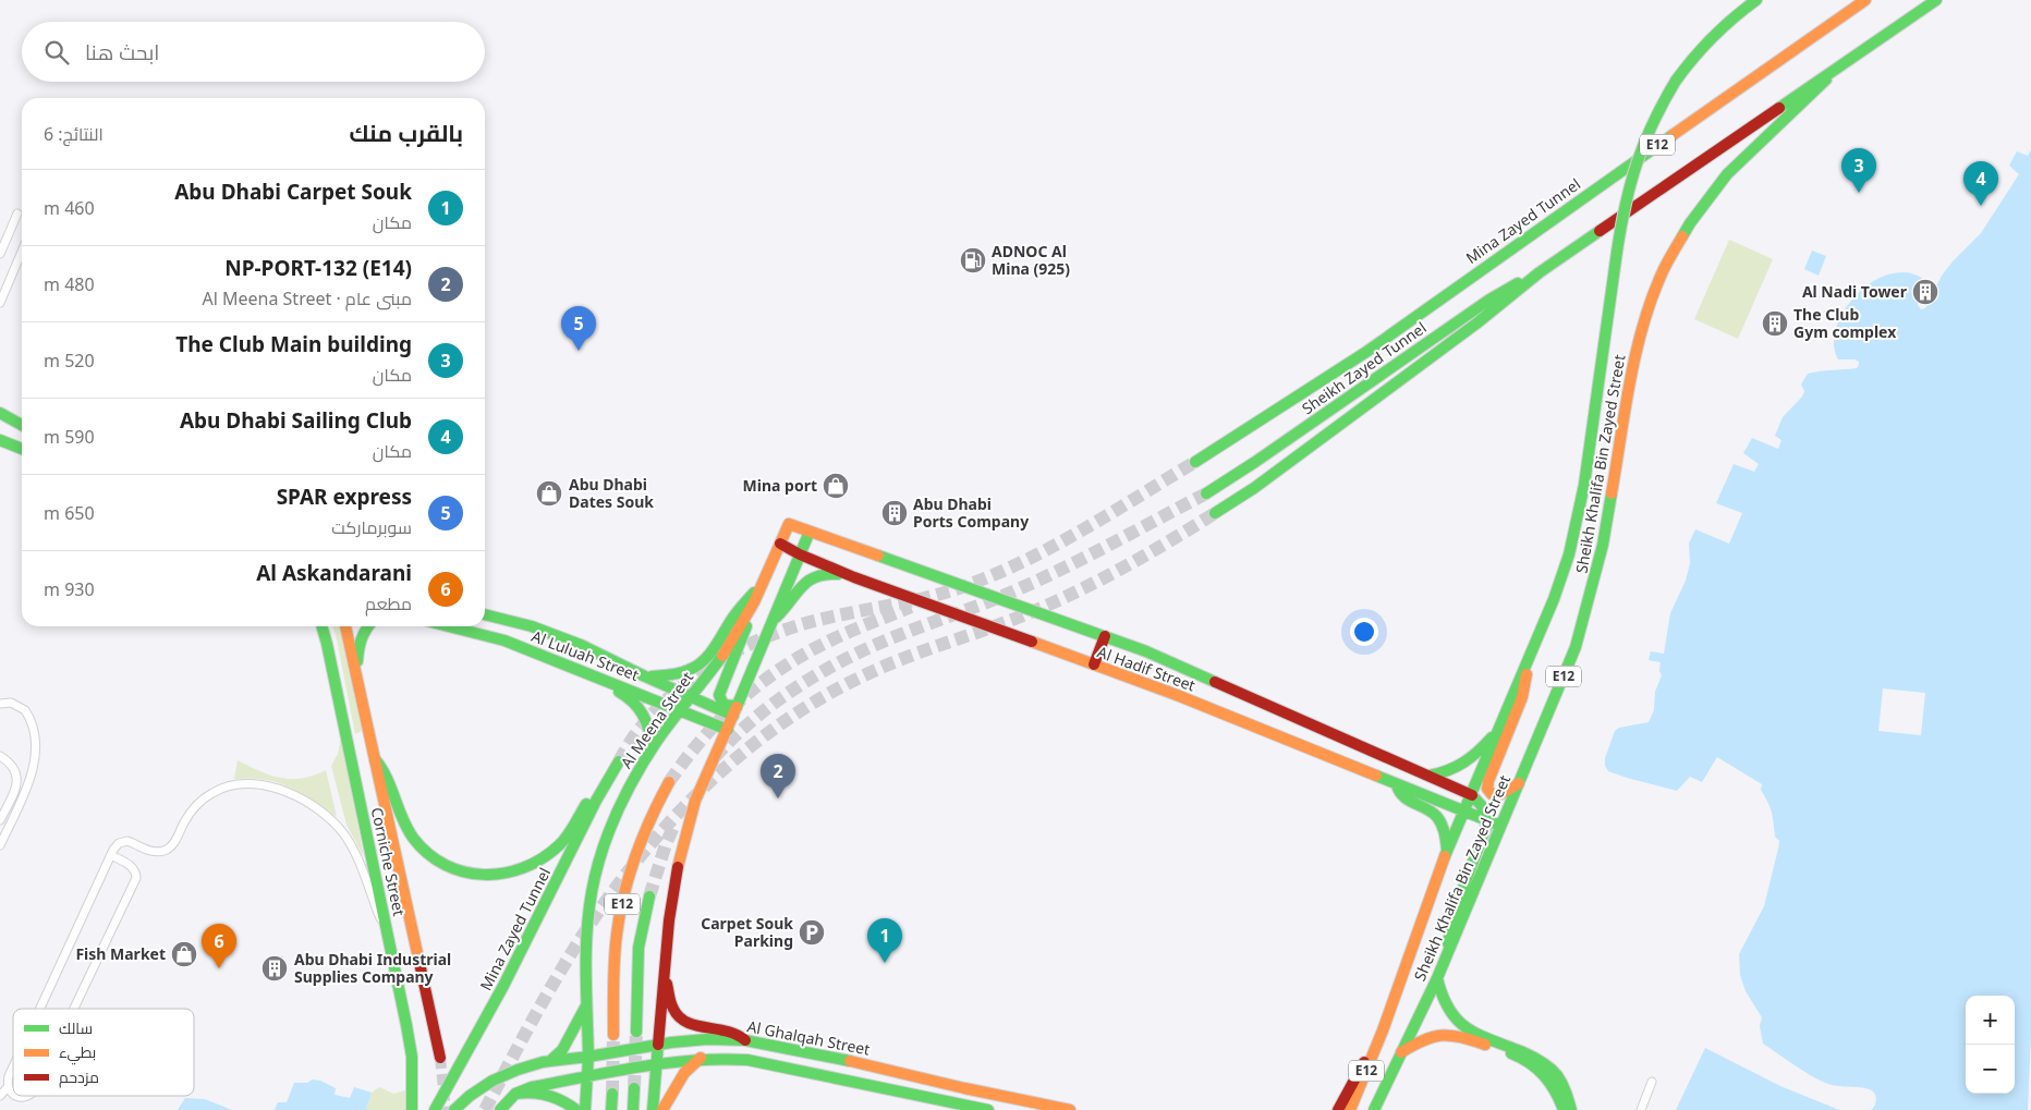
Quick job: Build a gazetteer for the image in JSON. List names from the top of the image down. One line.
{"streets":{"main road":["E12","Mina Zayed Tunnel","Sheikh Zayed Tunnel","Sheikh Khalifa Bin Zayed Street","Al Luluah Street","Al Hadif Street","Al Meena Street","Corniche Street","Al Ghalqah Street"]},"crossings":[["Mina Zayed Tunnel","Corniche Street"],["Sheikh Khalifa Bin Zayed Street","Al Hadif Street"],["Al Luluah Street","Al Meena Street"],["Al Hadif Street","Al Meena Street"],["Al Meena Street","Al Ghalqah Street"]],"places":{"fuel station":["ADNOC Al Mina (925)"],"building":["Al Nadi Tower","The Club Gym complex","Abu Dhabi Ports Company","Abu Dhabi Industrial Supplies Company"],"shop":["Mina port","Abu Dhabi Dates Souk","Fish Market"],"parking":["Carpet Souk Parking"]},"legend":["سالك","بطيء","مزدحم"],"page":{"search":"ابحث هنا","heading":["بالقرب منك","النتائج: 6"],"pins":["3","4","5","2","1","6"],"list":[{"mark":"1","name":"Abu Dhabi Carpet Souk","note":"مكان","value":"460 m"},{"mark":"2","name":"NP-PORT-132 (E14)","note":"مبنى عام · Al Meena Street","value":"480 m"},{"mark":"3","name":"The Club Main building","note":"مكان","value":"520 m"},{"mark":"4","name":"Abu Dhabi Sailing Club","note":"مكان","value":"590 m"},{"mark":"5","name":"SPAR express","note":"سوبرماركت","value":"650 m"},{"mark":"6","name":"Al Askandarani","note":"مطعم","value":"930 m"}],"map_buttons":["+","−"]}}
